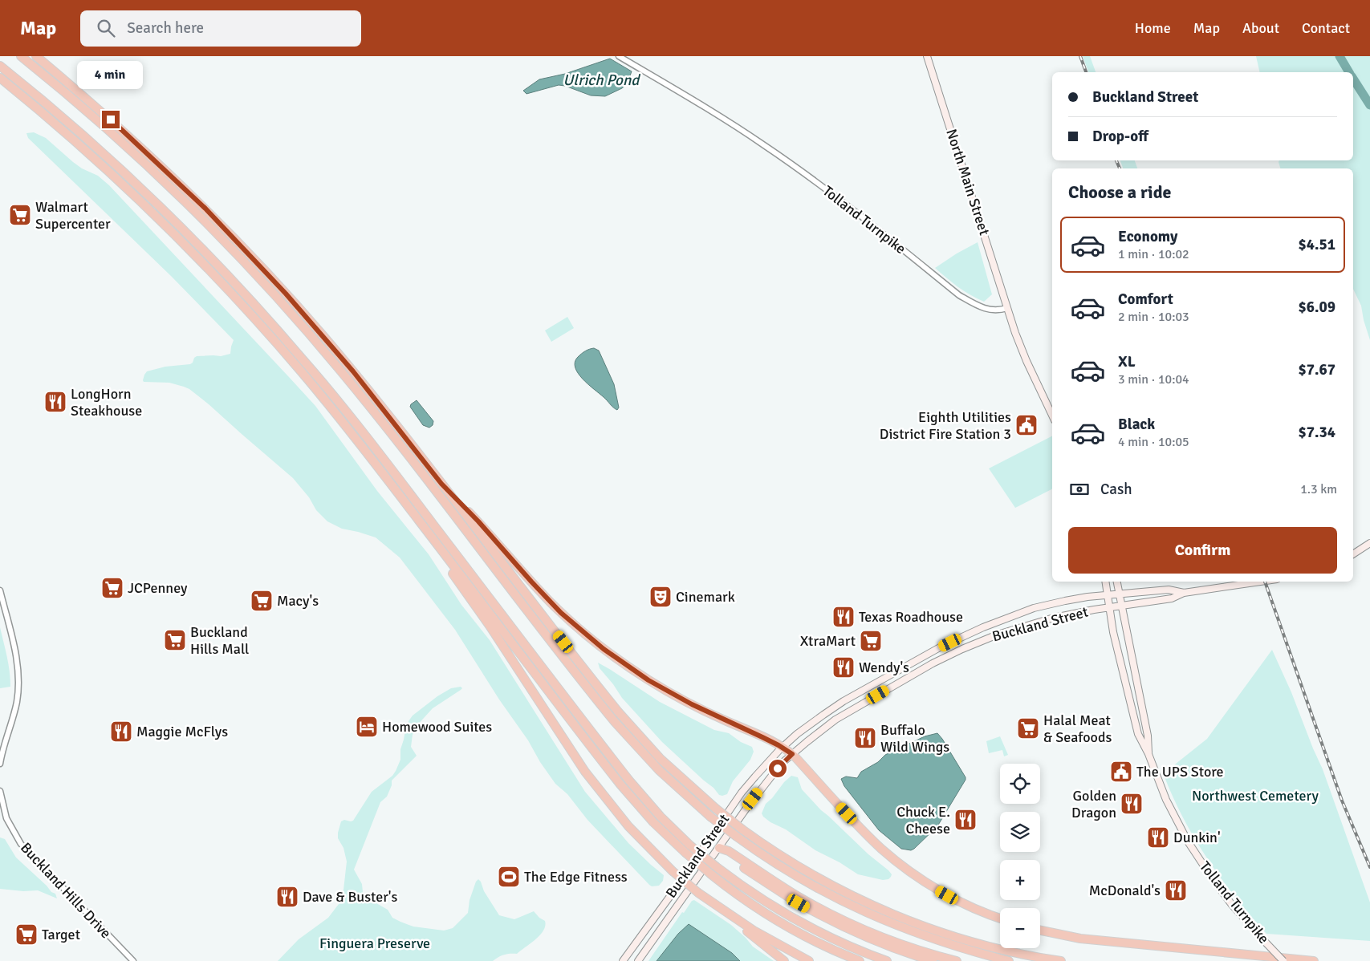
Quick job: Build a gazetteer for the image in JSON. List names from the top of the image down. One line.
{"streets":{"main road":["North Main Street","Tolland Turnpike","Buckland Street"],"street":["Buckland Hills Drive"]},"crossings":[["North Main Street","Tolland Turnpike"],["Tolland Turnpike","Buckland Street"]],"water":["Ulrich Pond"],"parks":["Northwest Cemetery","Finguera Preserve"],"places":{"supermarket":["Walmart Supercenter","JCPenney","Macy's","Buckland Hills Mall","XtraMart","Halal Meat & Seafoods","Target"],"restaurant":["LongHorn Steakhouse","Texas Roadhouse","Wendy's","Maggie McFlys","Buffalo Wild Wings","Golden Dragon","Chuck E. Cheese","Dunkin'","McDonald's","Dave & Buster's"],"public building":["Eighth Utilities District Fire Station 3","The UPS Store"],"theatre":["Cinemark"],"hotel":["Homewood Suites"],"sports":["The Edge Fitness"]},"page":{"header":"Map","search":"Search here","nav":["Home","Map","About","Contact"],"bubble":"4 min","banner":["Buckland Street","Drop-off"],"heading":"Choose a ride","list":[{"name":"Economy","note":"1 min · 10:02","value":"$4.51"},{"name":"Comfort","note":"2 min · 10:03","value":"$6.09"},{"name":"XL","note":"3 min · 10:04","value":"$7.67"},{"name":"Black","note":"4 min · 10:05","value":"$7.34"}],"pay":["Cash","1.3 km"],"buttons":"Confirm","map_buttons":["+","−"]}}
